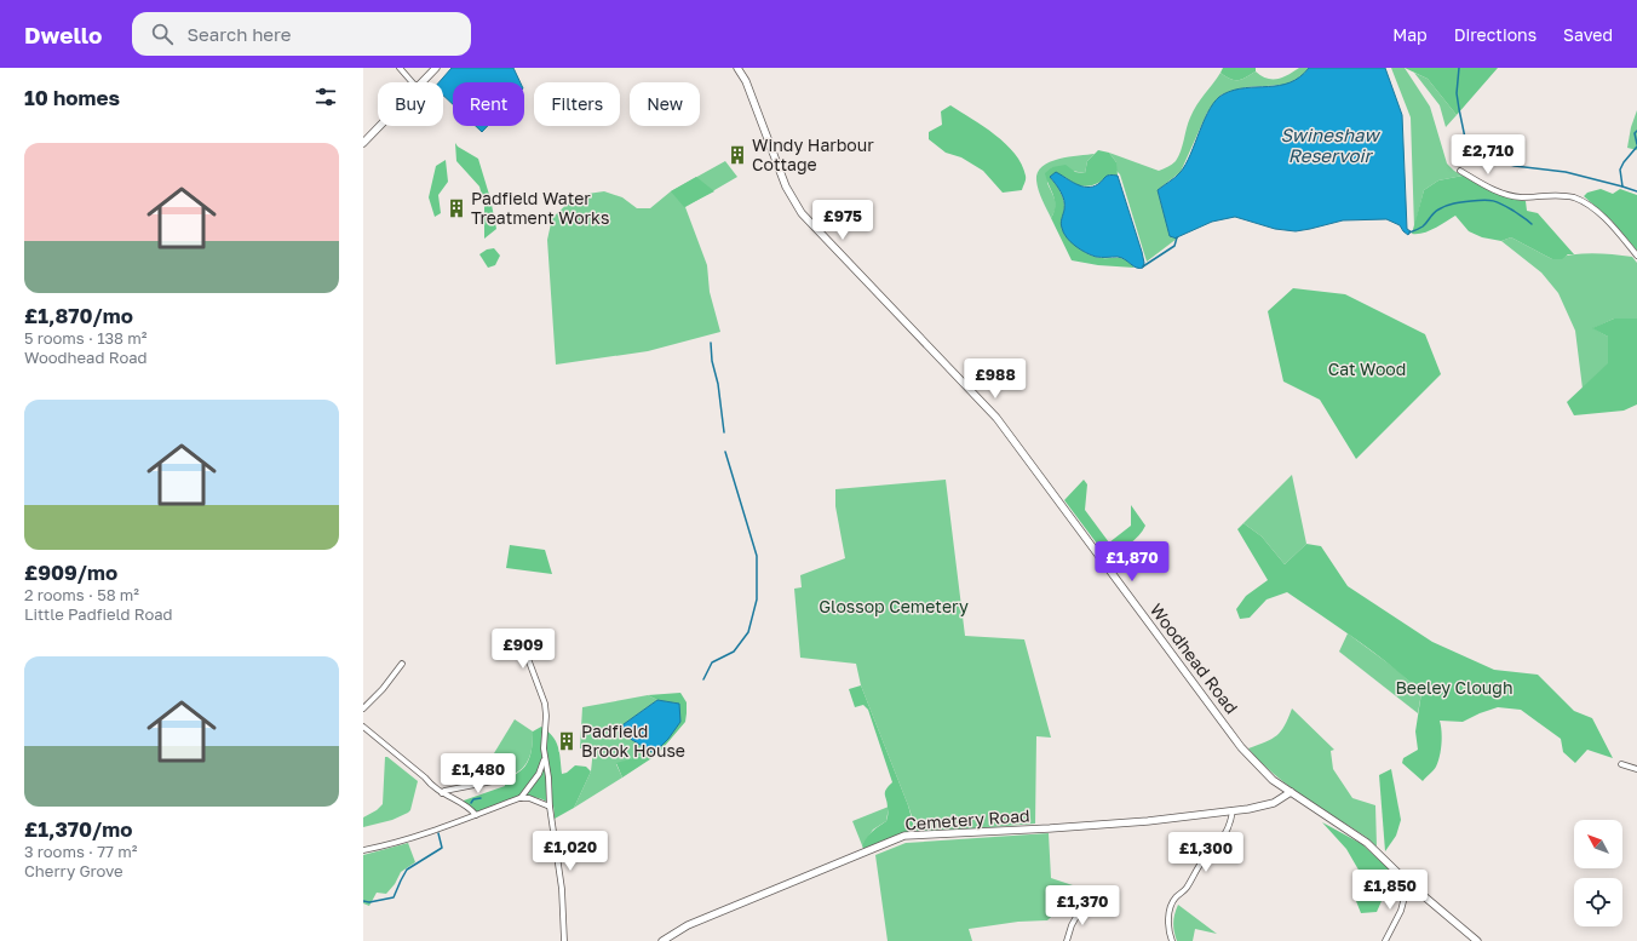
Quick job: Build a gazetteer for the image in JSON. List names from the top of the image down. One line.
{"streets":{"main road":["Woodhead Road","Cemetery Road"]},"crossings":[["Woodhead Road","Cemetery Road"]],"water":["Swineshaw Reservoir"],"parks":["Cat Wood","Glossop Cemetery","Beeley Clough"],"places":{"building":["Windy Harbour Cottage","Padfield Water Treatment Works","Padfield Brook House"]},"north":"top left","page":{"header":"Dwello","search":"Search here","nav":["Map","Directions","Saved"],"heading":"10 homes","chip":["Buy","Rent","Filters","New"],"list":[{"name":"£1,870/mo","note":"5 rooms · 138 m² · Woodhead Road"},{"name":"£909/mo","note":"2 rooms · 58 m² · Little Padfield Road"},{"name":"£1,370/mo","note":"3 rooms · 77 m² · Cherry Grove"}],"price":["£2,710","£975","£988","£1,870","£909","£1,480","£1,020","£1,300","£1,850","£1,370"]}}
